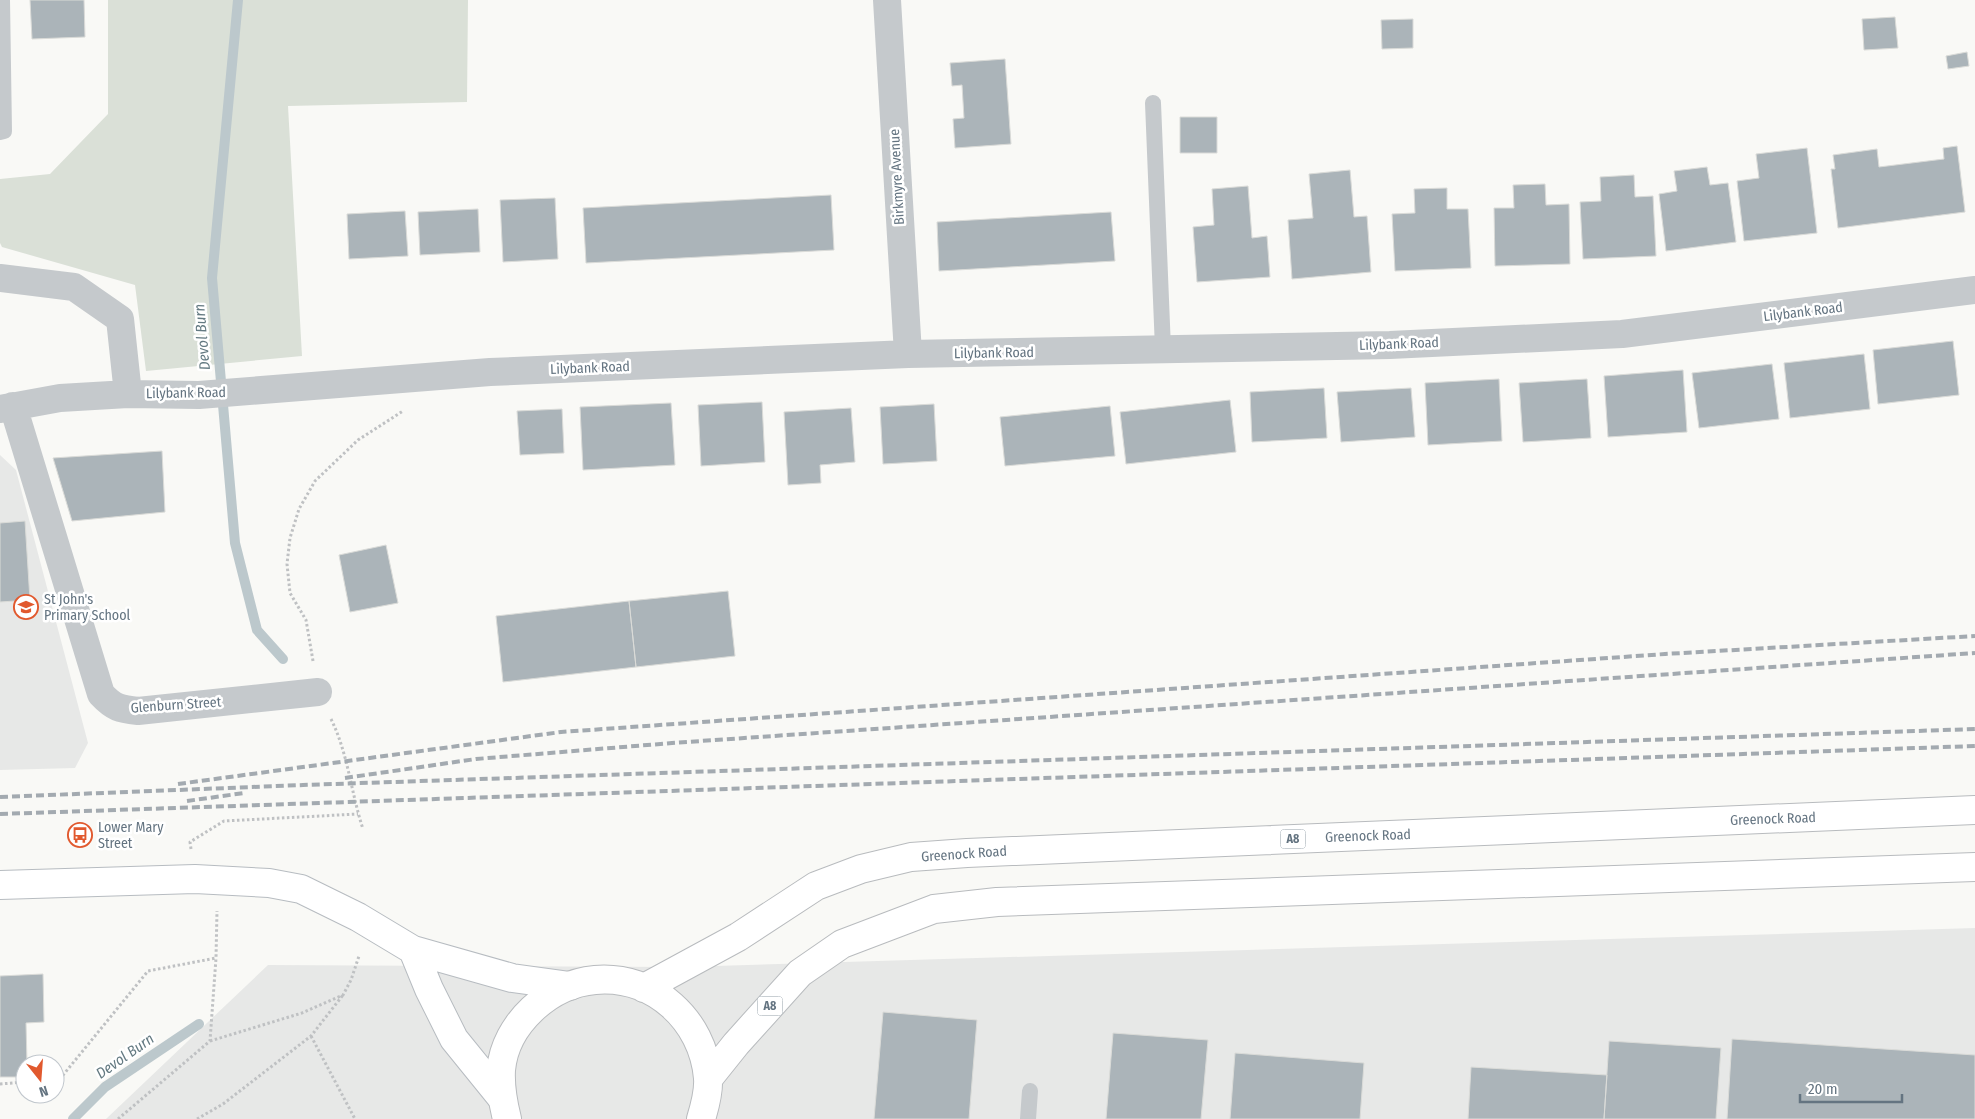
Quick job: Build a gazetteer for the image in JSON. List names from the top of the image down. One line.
{"streets":{"main road":["Greenock Road","A8"],"street":["Birkmyre Avenue","Lilybank Road","Glenburn Street"]},"crossings":[["Birkmyre Avenue","Lilybank Road"],["Lilybank Road","Glenburn Street"]],"water":["Devol Burn"],"places":{"school or university":["St John's Primary School"],"bus stop":["Lower Mary Street"]},"scale_bar":"20 m","north":"bottom"}
